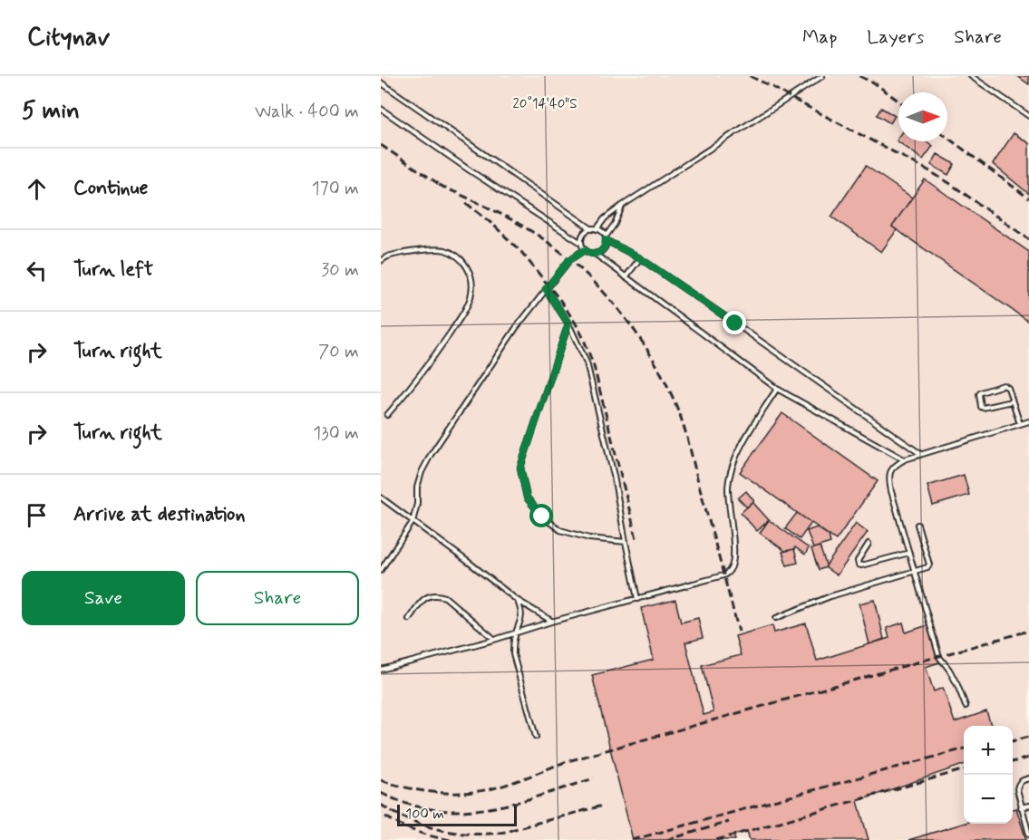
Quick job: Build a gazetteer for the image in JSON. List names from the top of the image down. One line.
{"scale_bar":"100 m","north":"right","page":{"header":"Citynav","nav":["Map","Layers","Share"],"heading":["5 min","Walk · 400 m"],"list":[["Continue","170 m"],["Turn left","30 m"],["Turn right","70 m"],["Turn right","130 m"],"Arrive at destination"],"buttons":["Save","Share"],"map_buttons":["+","−"],"scale":"100 m"},"coordinates":["20°14'40\"S"]}
